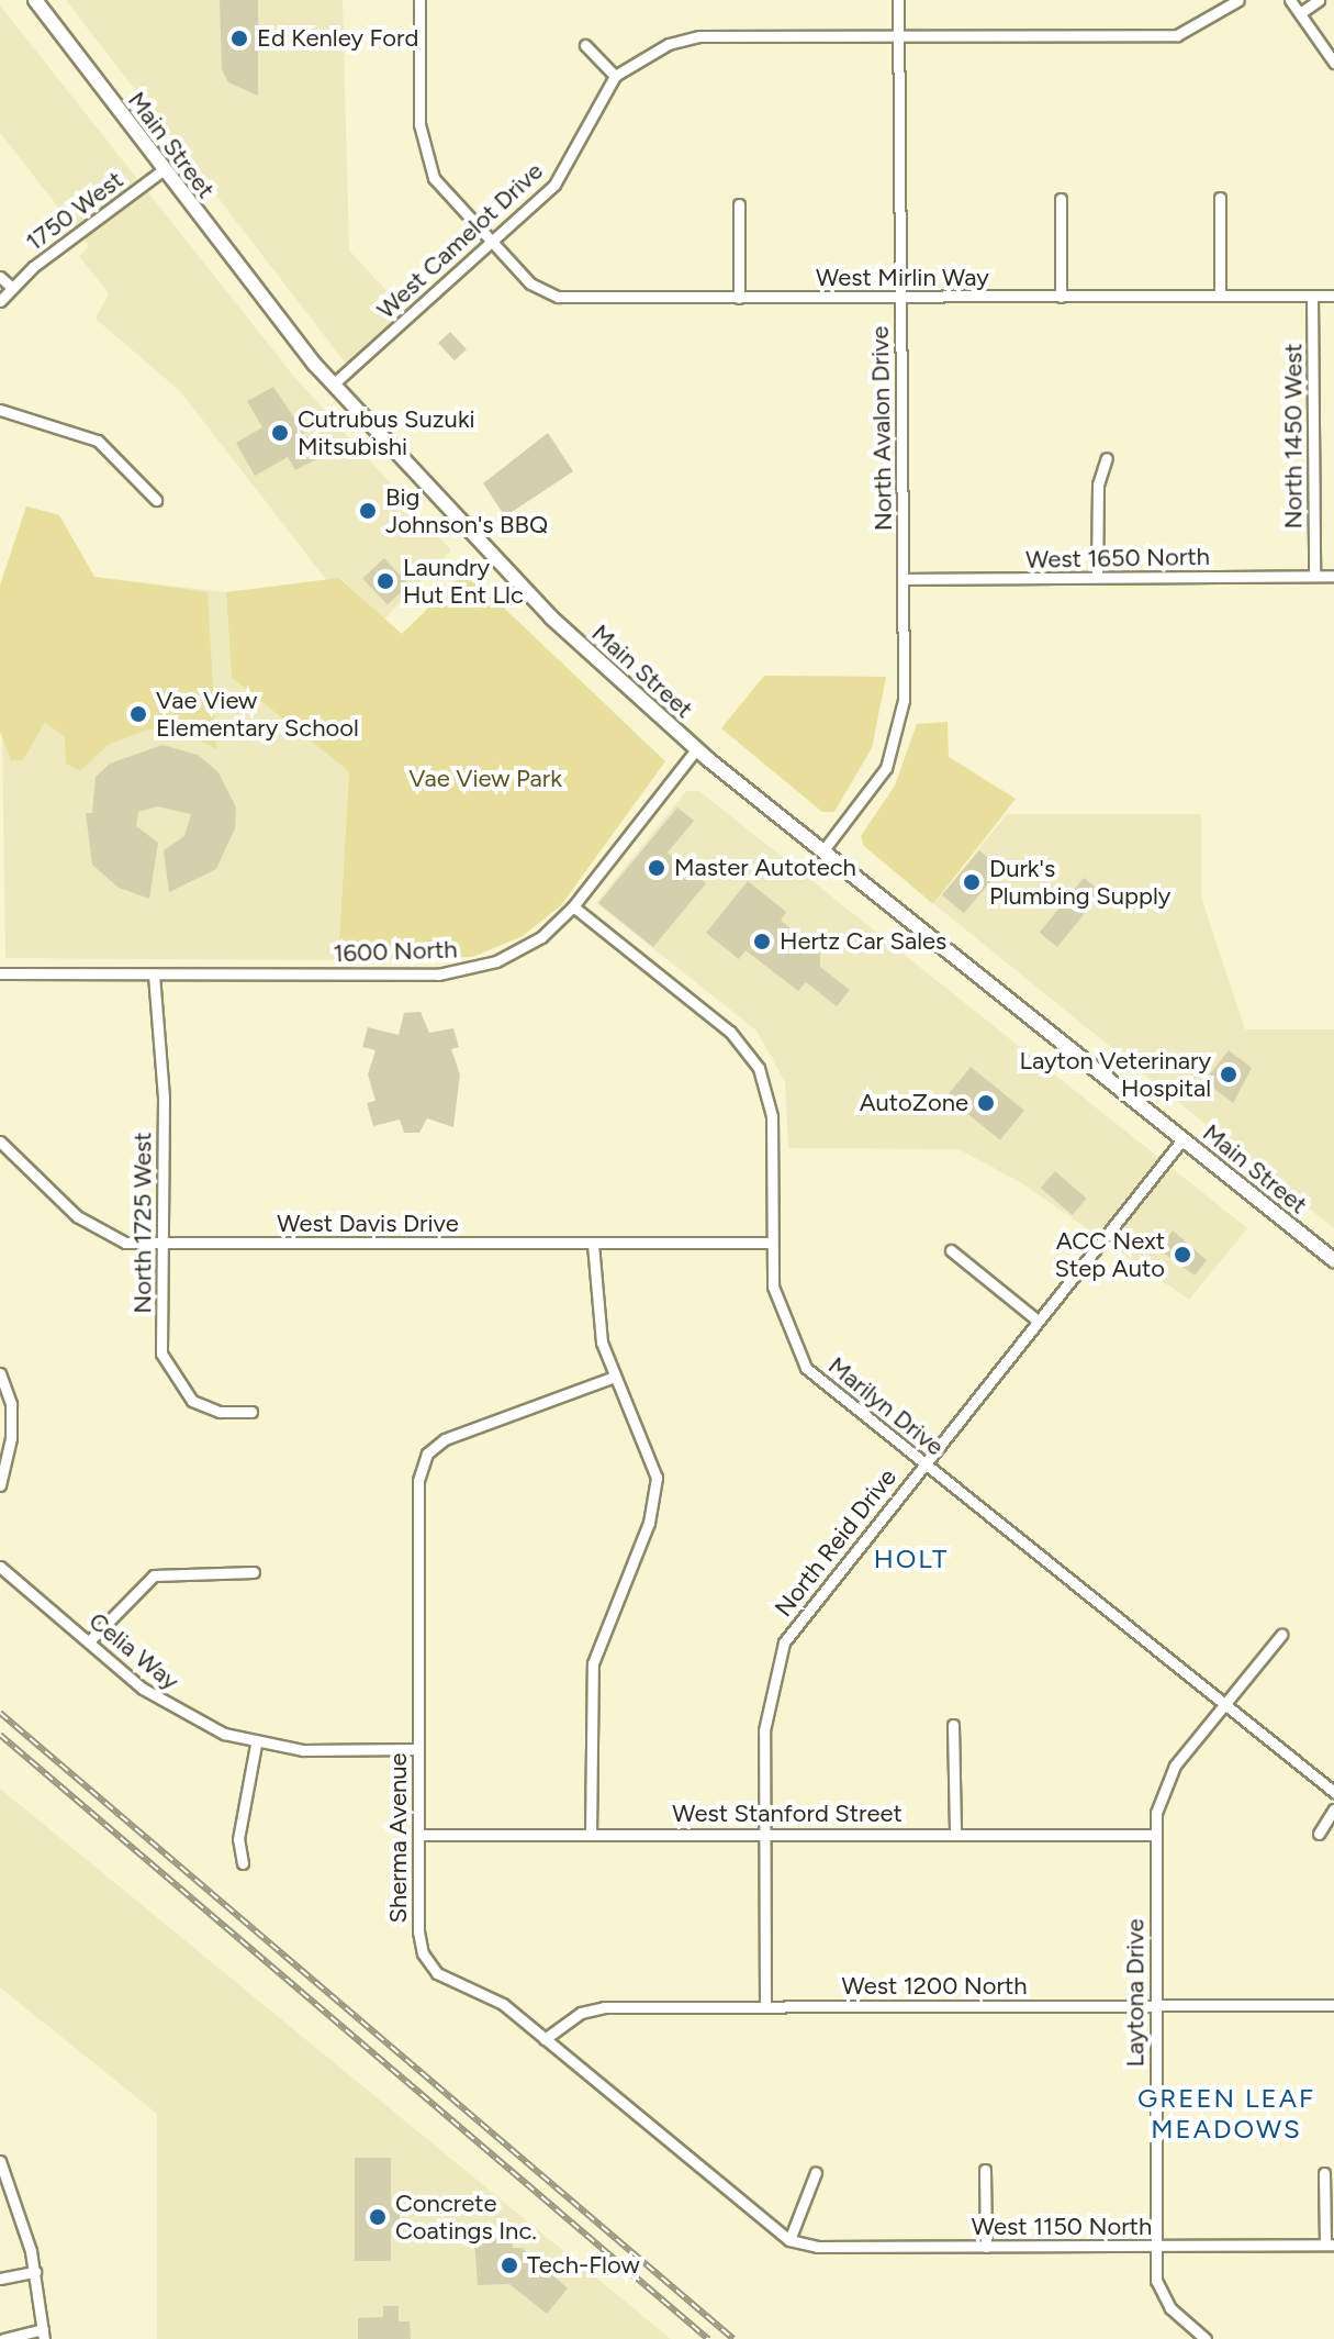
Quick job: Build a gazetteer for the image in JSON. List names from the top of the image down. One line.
{"streets":{"main road":["Main Street"],"street":["1750 West","West Camelot Drive","West Mirlin Way","North Avalon Drive","North 1450 West","West 1650 North","1600 North","North 1725 West","West Davis Drive","Marilyn Drive","North Reid Drive","Celia Way","West Stanford Street","Sherma Avenue","West 1200 North","Laytona Drive","West 1150 North"]},"crossings":[["Main Street","1750 West"],["Main Street","West Camelot Drive"],["Main Street","North Avalon Drive"],["Main Street","1600 North"],["Main Street","North Reid Drive"],["West Camelot Drive","West Mirlin Way"],["West Camelot Drive","North Avalon Drive"],["West Mirlin Way","North Avalon Drive"],["West Mirlin Way","North 1450 West"],["North Avalon Drive","West 1650 North"],["North 1450 West","West 1650 North"],["1600 North","North 1725 West"],["1600 North","Marilyn Drive"],["North 1725 West","West Davis Drive"],["West Davis Drive","Marilyn Drive"],["Marilyn Drive","North Reid Drive"],["Marilyn Drive","Laytona Drive"],["North Reid Drive","West Stanford Street"],["North Reid Drive","West 1200 North"],["West Stanford Street","Sherma Avenue"],["West Stanford Street","Laytona Drive"],["Sherma Avenue","West 1200 North"],["Sherma Avenue","West 1150 North"],["West 1200 North","Laytona Drive"],["Laytona Drive","West 1150 North"]],"districts":["HOLT","GREEN LEAF MEADOWS"],"parks":["Vae View Park"],"places":["Ed Kenley Ford","Cutrubus Suzuki Mitsubishi","Big Johnson's BBQ","Laundry Hut Ent Llc","Vae View Elementary School","Master Autotech","Durk's Plumbing Supply","Hertz Car Sales","Layton Veterinary Hospital","AutoZone","ACC Next Step Auto","Concrete Coatings Inc.","Tech-Flow"]}
